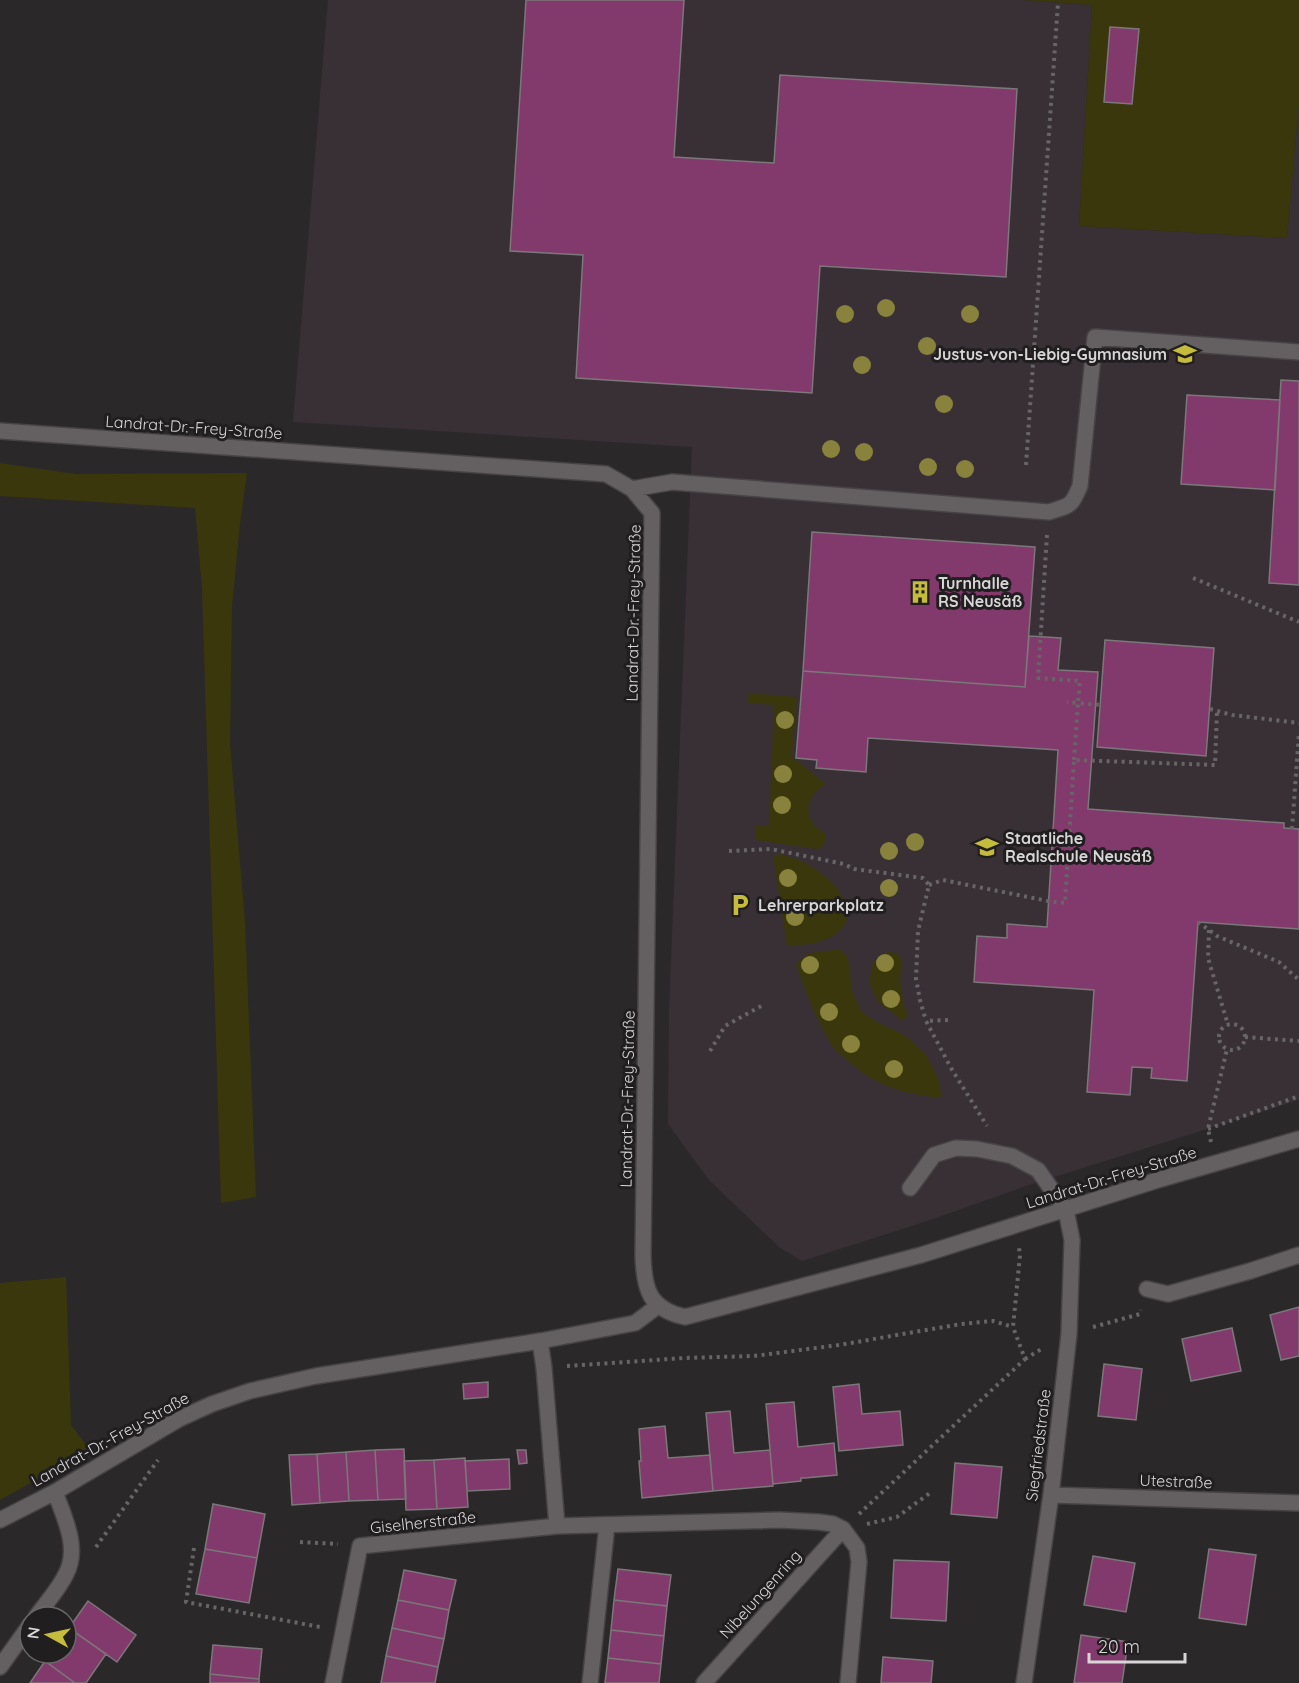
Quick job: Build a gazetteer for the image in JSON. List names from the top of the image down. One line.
{"streets":{"street":["Landrat-Dr.-Frey-Straße","Siegfriedstraße","Utestraße","Giselherstraße","Nibelungenring"]},"crossings":[["Landrat-Dr.-Frey-Straße","Siegfriedstraße"],["Siegfriedstraße","Utestraße"],["Giselherstraße","Nibelungenring"]],"places":{"school or university":["Justus-von-Liebig-Gymnasium","Staatliche Realschule Neusäß"],"building":["Turnhalle RS Neusäß"],"parking":["Lehrerparkplatz"]},"scale_bar":"20 m","north":"left"}
